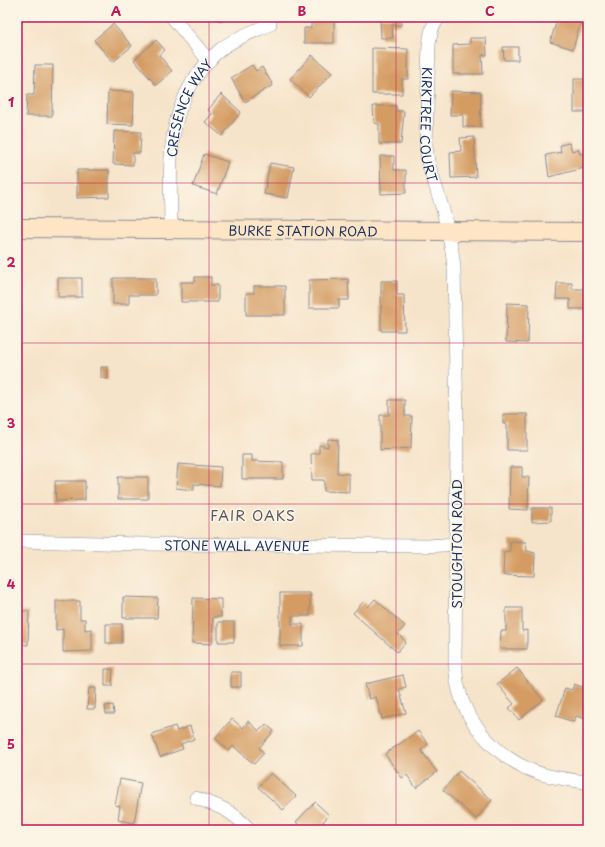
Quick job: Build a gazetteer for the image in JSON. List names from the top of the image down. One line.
{"streets":{"street":["CRESENCE WAY","KIRKTREE COURT","BURKE STATION ROAD","STOUGHTON ROAD","STONE WALL AVENUE"]},"crossings":[["CRESENCE WAY","BURKE STATION ROAD"],["KIRKTREE COURT","BURKE STATION ROAD"],["KIRKTREE COURT","STOUGHTON ROAD"],["BURKE STATION ROAD","STOUGHTON ROAD"],["STOUGHTON ROAD","STONE WALL AVENUE"]],"districts":["FAIR OAKS"],"grid":{"columns":["A","B","C"],"rows":["1","2","3","4","5"]}}
